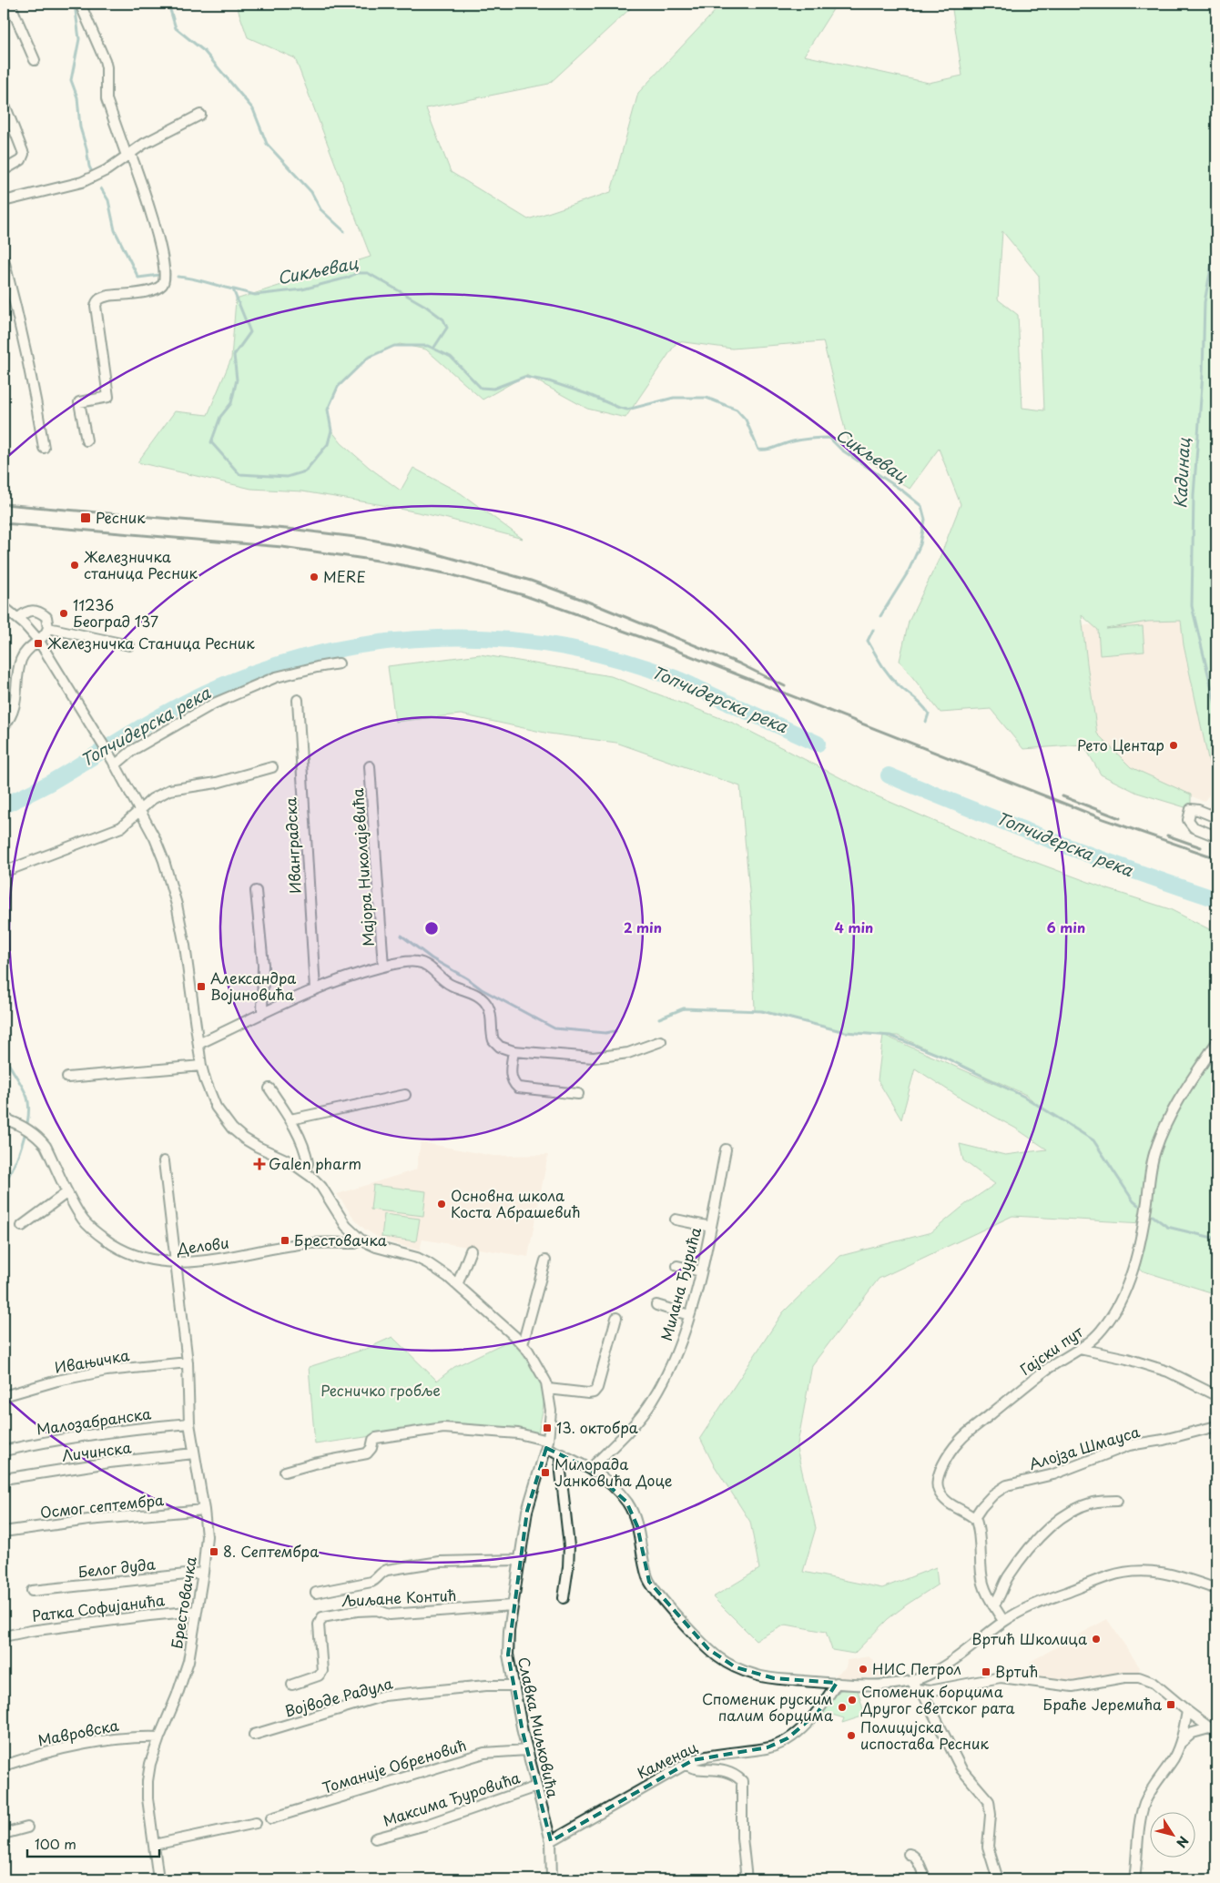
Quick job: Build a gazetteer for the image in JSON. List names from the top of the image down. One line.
{"streets":{"street":["Иванградска","Мајора Николајевића","Делови","Милана Ђурића","Гајски пут","Ивањичка","Малозабранска","Алојза Шмауса","Личинска","Осмог септембра","Белог дуда","Љиљане Контић","Брестовачка","Ратка Софијанића","Војводе Радула","Славка Миљковића","Мавровска","Каменац","Томаније Обреновић","Максима Ђуровића"]},"crossings":[["Делови","Брестовачка"],["Гајски пут","Алојза Шмауса"],["Ивањичка","Брестовачка"],["Малозабранска","Брестовачка"],["Личинска","Брестовачка"],["Осмог септембра","Брестовачка"],["Белог дуда","Брестовачка"],["Љиљане Контић","Славка Миљковића"],["Брестовачка","Ратка Софијанића"],["Брестовачка","Мавровска"],["Војводе Радула","Славка Миљковића"],["Славка Миљковића","Каменац"],["Славка Миљковића","Томаније Обреновић"],["Славка Миљковића","Максима Ђуровића"]],"water":["Сикљевац","Кадинац","Топчидерска река"],"parks":["Ресничко гробље"],"places":{"transit":["Ресник","Железничка Станица Ресник","Александра Војиновића","Брестовачка","13. октобра","Милорада Јанковића Доце","8. Септембра","Вртић","Браће Јеремића"],"other":["Железничка станица Ресник","MERE","11236 Београд 137","Рето Центар","Основна школа Коста Абрашевић","Вртић Школица","НИС Петрол","Споменик борцима Другог светског рата","Споменик руским палим борцима","Полицијска испостава Ресник"],"health":["Galen pharm"]},"scale_bar":"100 m","north":"bottom right","rings":["2 min","4 min","6 min"]}
